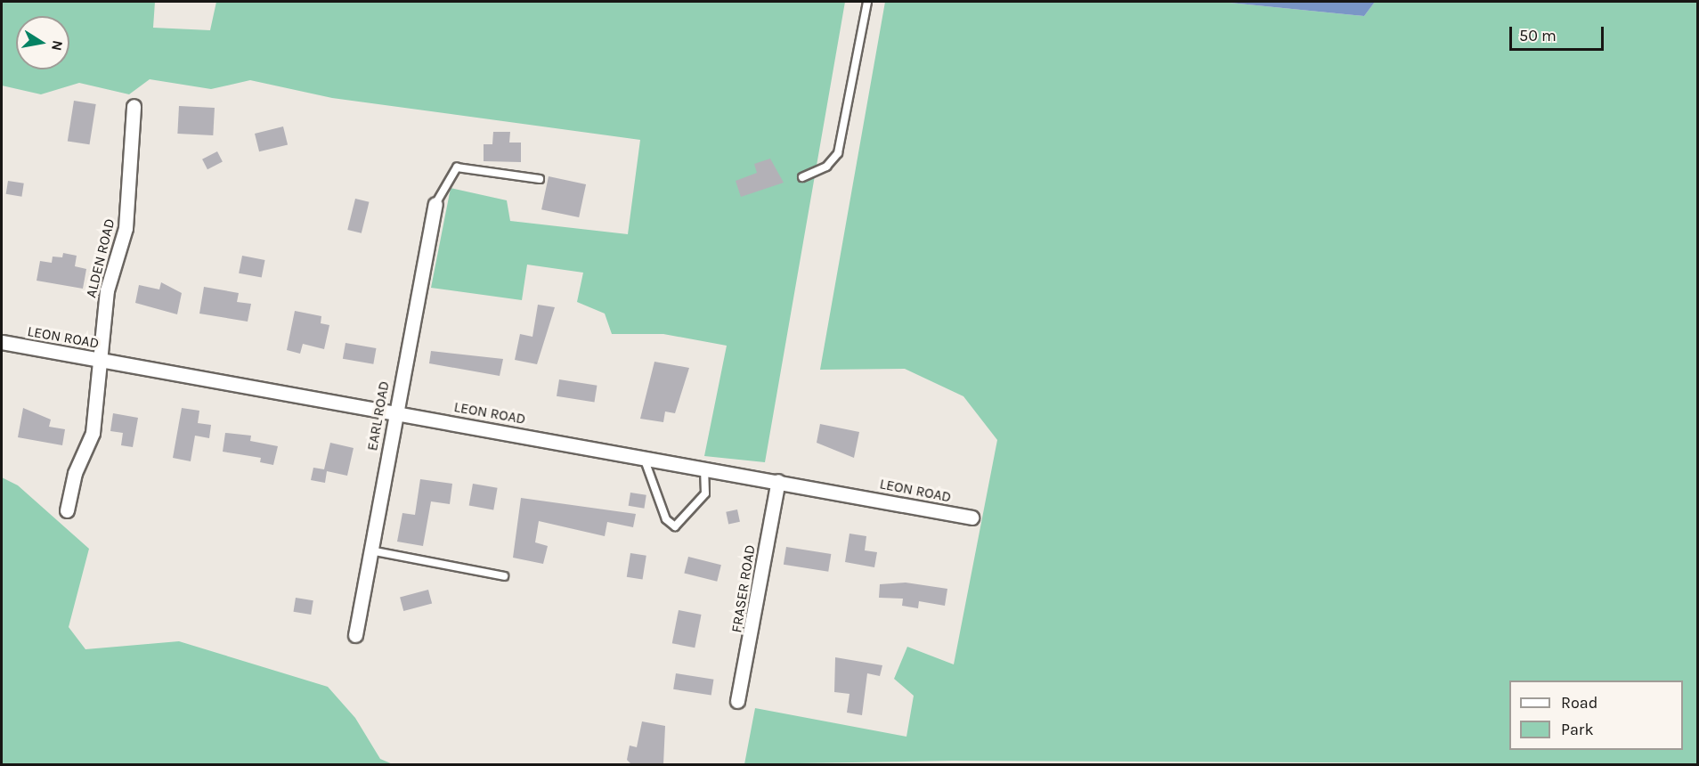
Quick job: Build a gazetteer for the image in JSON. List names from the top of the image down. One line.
{"streets":{"street":["ALDEN ROAD","LEON ROAD","EARL ROAD","FRASER ROAD"]},"crossings":[["ALDEN ROAD","LEON ROAD"],["LEON ROAD","EARL ROAD"],["LEON ROAD","FRASER ROAD"]],"legend":["Road","Park"],"scale_bar":"50 m","north":"right"}
